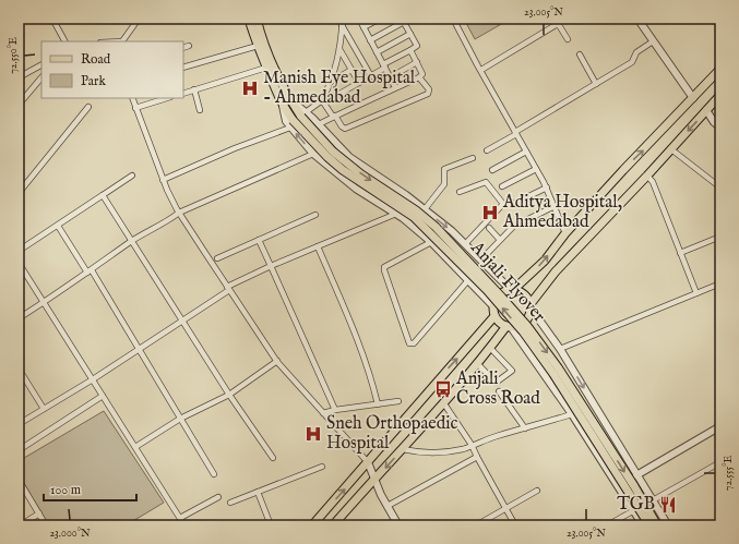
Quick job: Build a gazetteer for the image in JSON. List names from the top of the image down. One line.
{"streets":{"main road":["Anjali Flyover"]},"places":{"hospital":["Manish Eye Hospital - Ahmedabad","Aditya Hospital, Ahmedabad","Sneh Orthopaedic Hospital"],"bus stop":["Anjali Cross Road"],"restaurant":["TGB"]},"legend":["Road","Park"],"scale_bar":"100 m","coordinates":["23.005°N","72.550°E","72.555°E","23.000°N"]}
